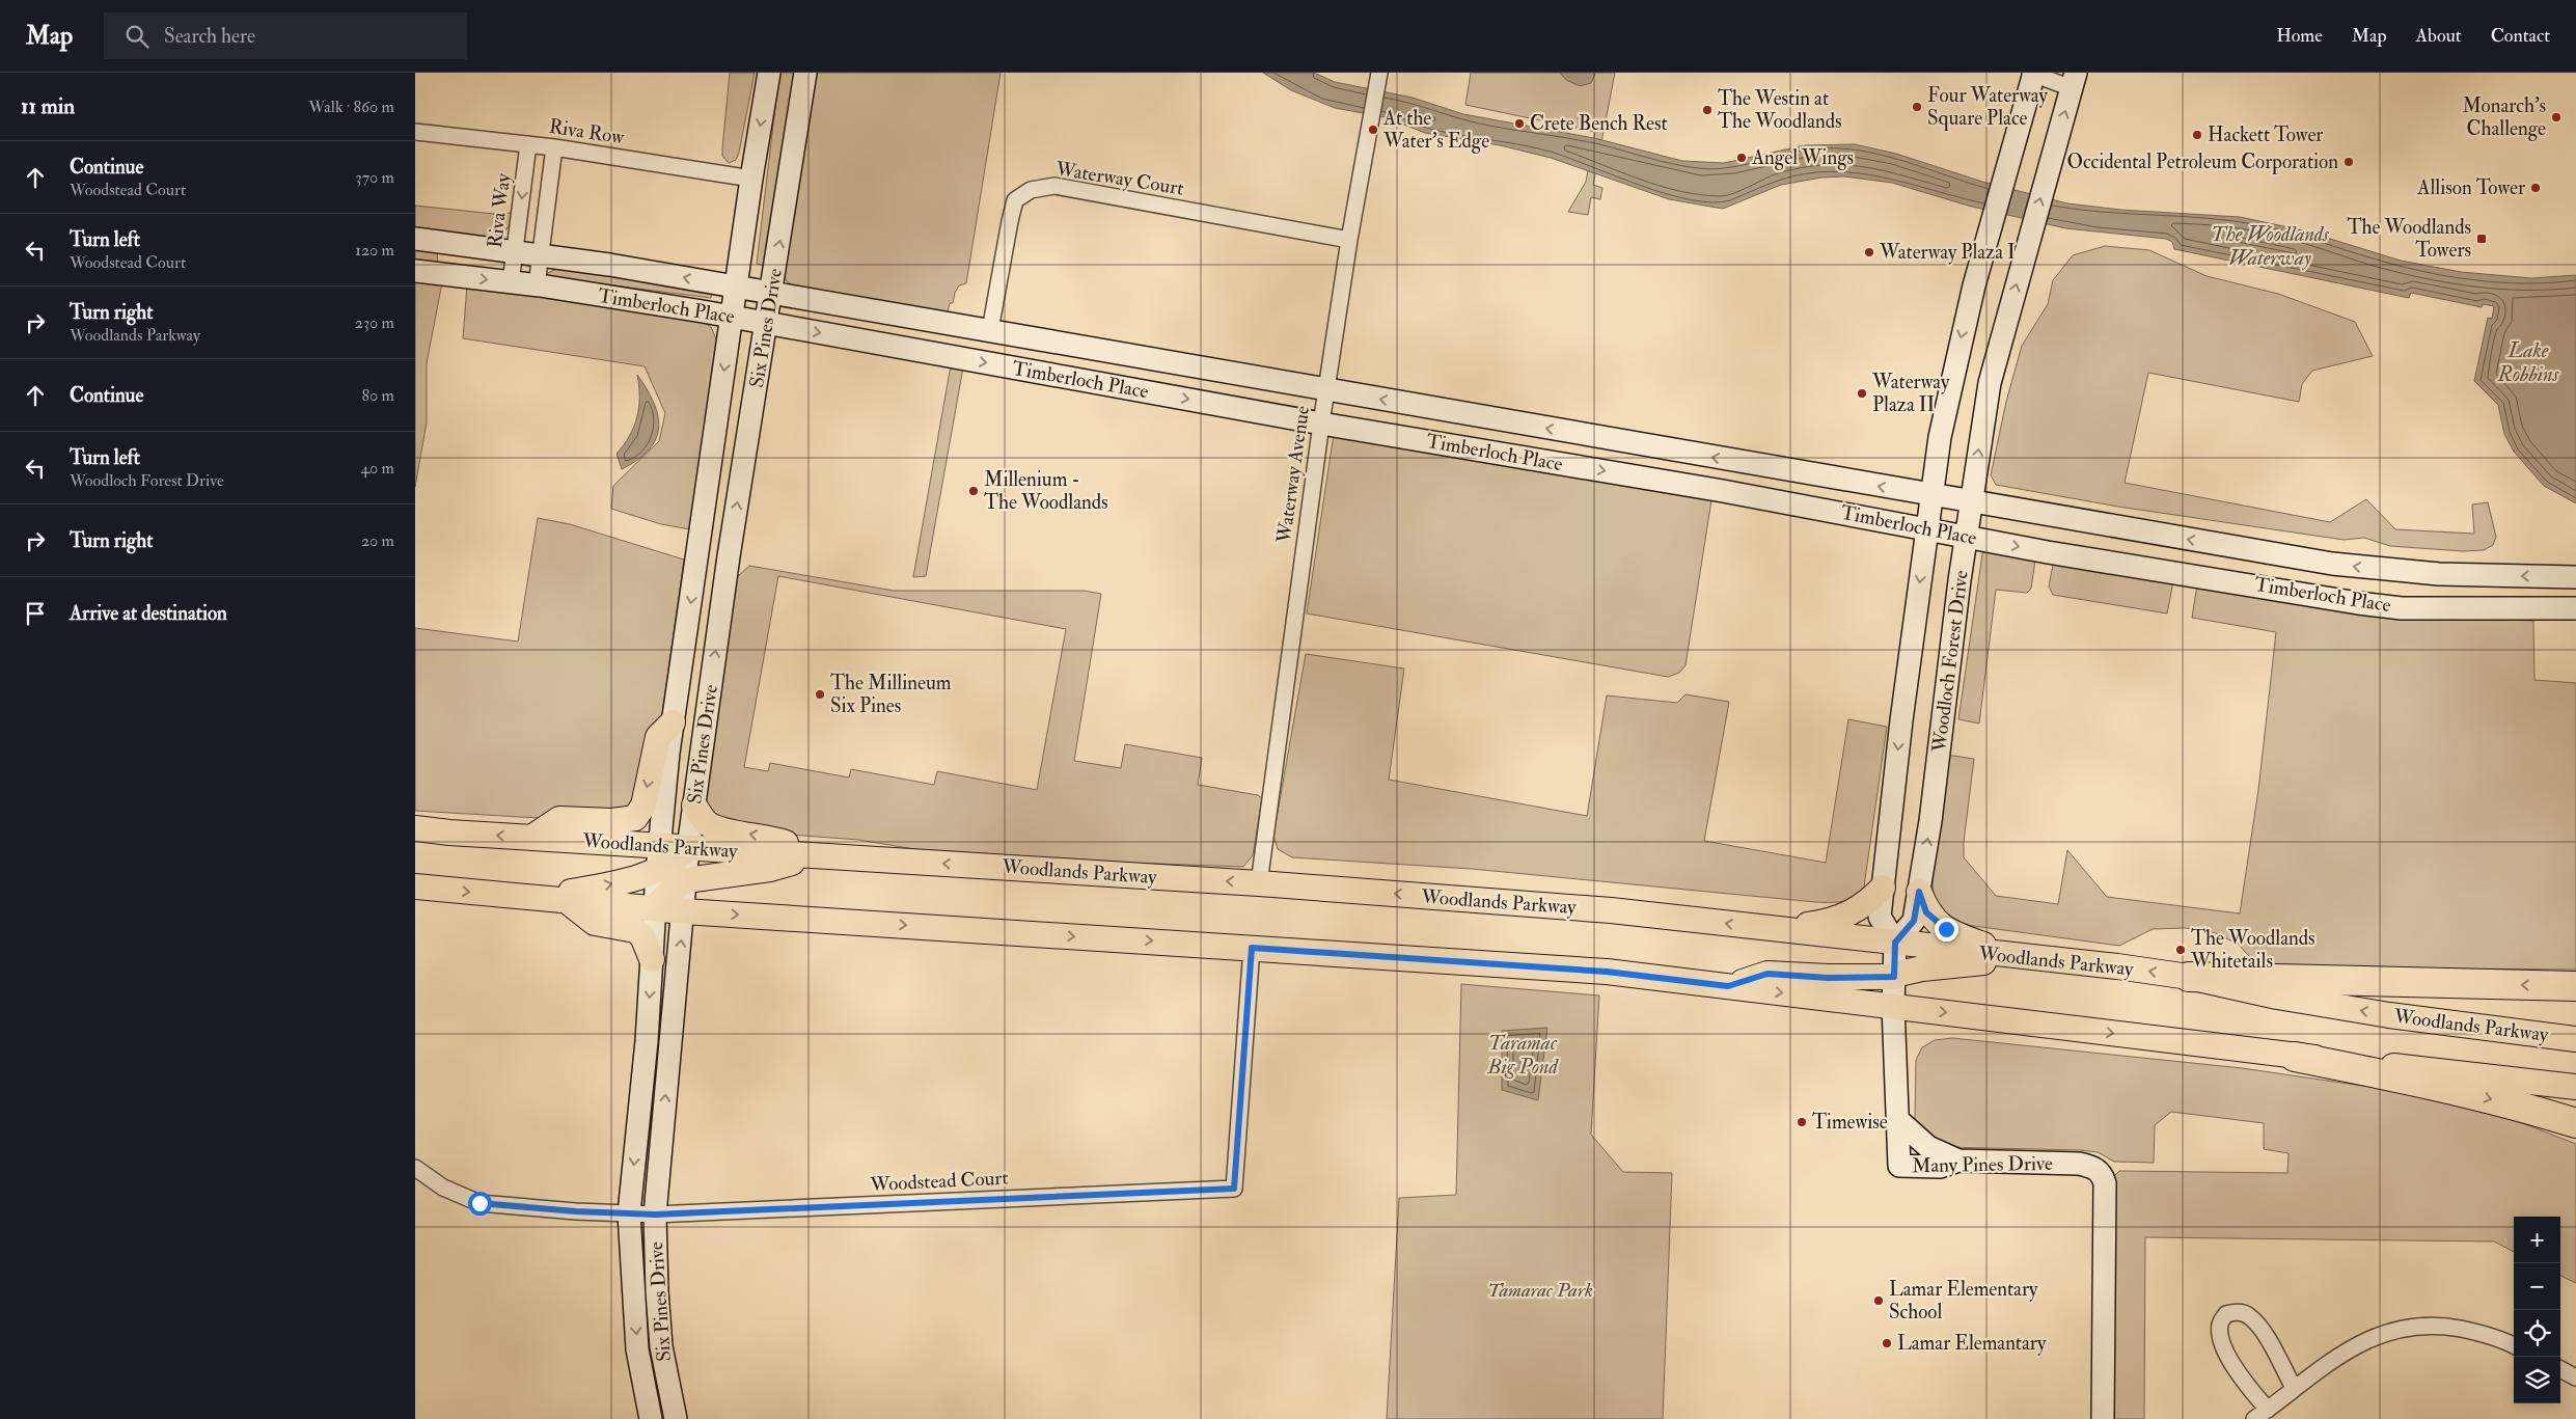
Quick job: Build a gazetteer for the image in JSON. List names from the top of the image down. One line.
{"streets":{"main road":["Woodlands Parkway"],"street":["Riva Row","Waterway Court","Riva Way","Timberloch Place","Six Pines Drive","Waterway Avenue","Woodloch Forest Drive","Many Pines Drive","Woodstead Court"]},"crossings":[["Riva Row","Riva Way"],["Riva Row","Six Pines Drive"],["Waterway Court","Timberloch Place"],["Waterway Court","Waterway Avenue"],["Riva Way","Timberloch Place"],["Timberloch Place","Six Pines Drive"],["Timberloch Place","Waterway Avenue"],["Timberloch Place","Woodloch Forest Drive"],["Six Pines Drive","Woodlands Parkway"],["Six Pines Drive","Woodstead Court"],["Waterway Avenue","Woodlands Parkway"],["Woodloch Forest Drive","Woodlands Parkway"]],"water":["The Woodlands Waterway","Lake Robbins","Taramac Big Pond"],"parks":["Tamarac Park"],"places":{"other":["Four Waterway Square Place","The Westin at The Woodlands","Monarch's Challenge","Crete Bench Rest","At the Water's Edge","Hackett Tower","Angel Wings","Occidental Petroleum Corporation","Allison Tower","Waterway Plaza I","Waterway Plaza II","Millenium - The Woodlands","The Millineum Six Pines","The Woodlands Whitetails","Timewise","Lamar Elementary School","Lamar Elemantary"],"transit":["The Woodlands Towers"]},"page":{"header":"Map","search":"Search here","nav":["Home","Map","About","Contact"],"heading":["11 min","Walk · 860 m"],"list":[["Continue","Woodstead Court","370 m"],["Turn left","Woodstead Court","120 m"],["Turn right","Woodlands Parkway","230 m"],["Continue","80 m"],["Turn left","Woodloch Forest Drive","40 m"],["Turn right","20 m"],"Arrive at destination"],"map_buttons":["+","−"]}}
